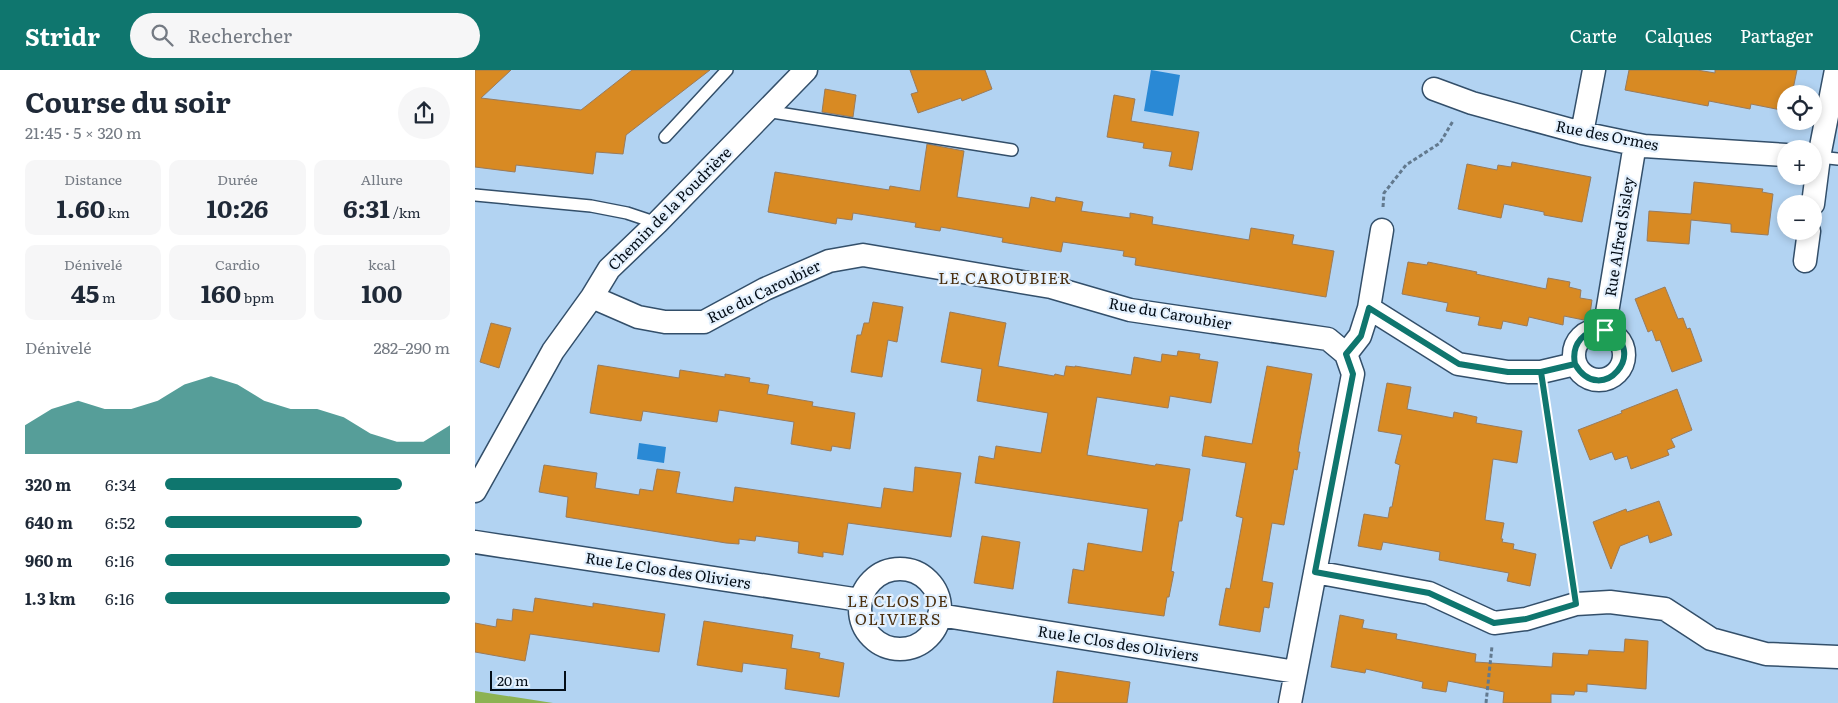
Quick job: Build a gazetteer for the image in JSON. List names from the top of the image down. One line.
{"streets":{"street":["Rue des Ormes","Chemin de la Poudrière","Rue Alfred Sisley","Rue du Caroubier","Rue Le Clos des Oliviers","Rue le Clos des Oliviers"]},"crossings":[["Rue des Ormes","Rue Alfred Sisley"],["Chemin de la Poudrière","Rue du Caroubier"],["Rue Le Clos des Oliviers","Rue le Clos des Oliviers"]],"districts":["LE CAROUBIER","LE CLOS DE OLIVIERS"],"scale_bar":"20 m","page":{"header":"Stridr","search":"Rechercher","nav":["Carte","Calques","Partager"],"heading":["Course du soir","21:45 · 5 × 320 m"],"map_buttons":["+","−"],"stats":[["Distance","1.60 km"],["Durée","10:26"],["Allure","6:31 /km"],["Dénivelé","45 m"],["Cardio","160 bpm"],["kcal","100"]],"chart":["Dénivelé","282–290 m"],"list":[{"name":"320 m","note":"6:34"},{"name":"640 m","note":"6:52"},{"name":"960 m","note":"6:16"},{"name":"1.3 km","note":"6:16"}],"scale":"20 m"}}
